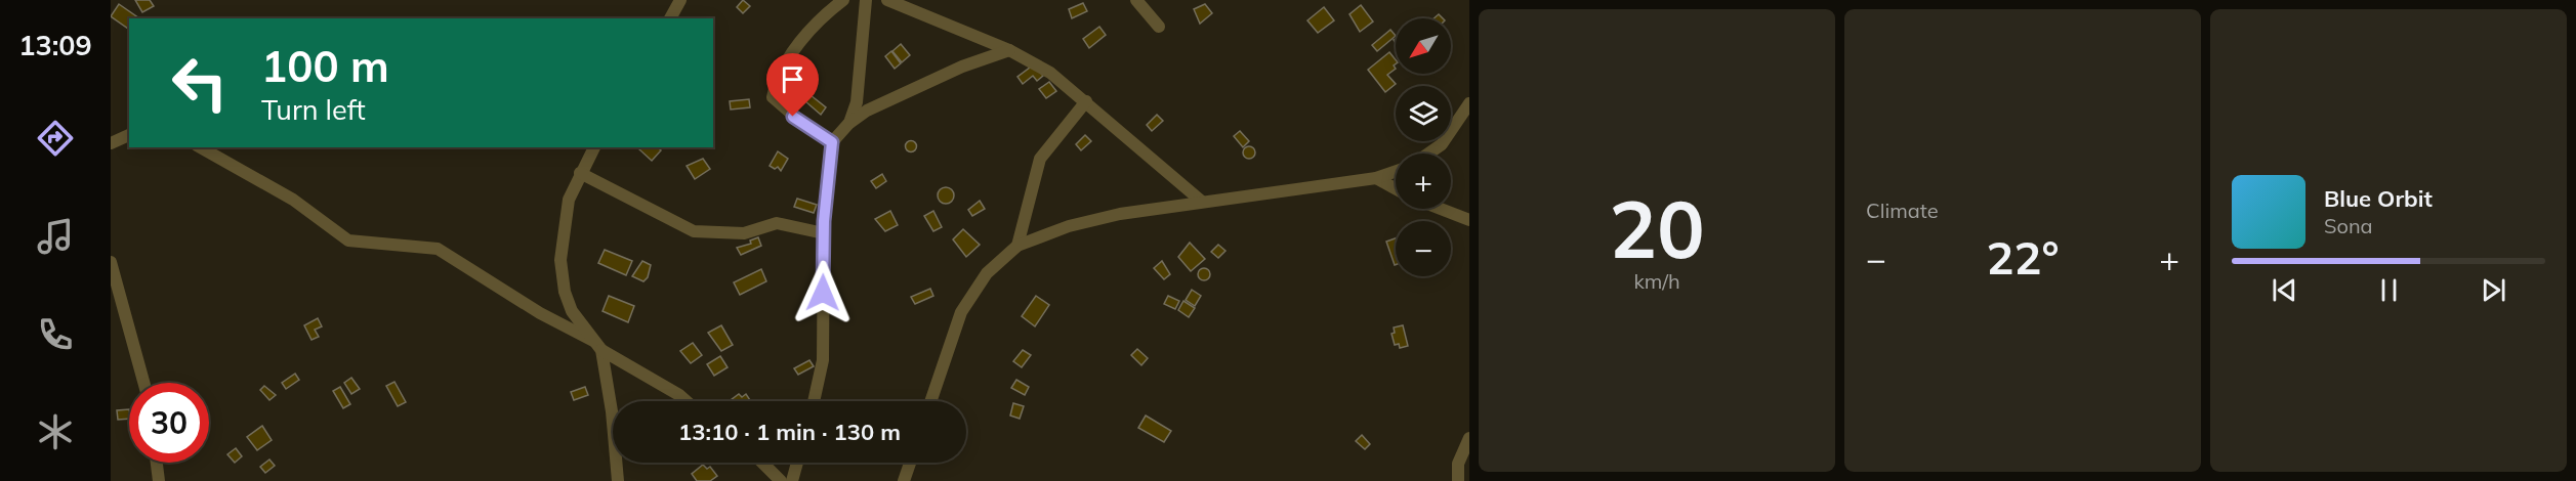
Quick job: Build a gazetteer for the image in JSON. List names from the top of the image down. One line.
{"north":"bottom left","page":{"tabs":"13:09","tile":[["20","km/h"],"Climate"],"map_buttons":["+","−"],"turn":["100 m","Turn left"],"song":["Blue Orbit","Sona"],"heat":["−","22°","+"],"limit":"30","trip":"13:10 · 1 min · 130 m"}}
